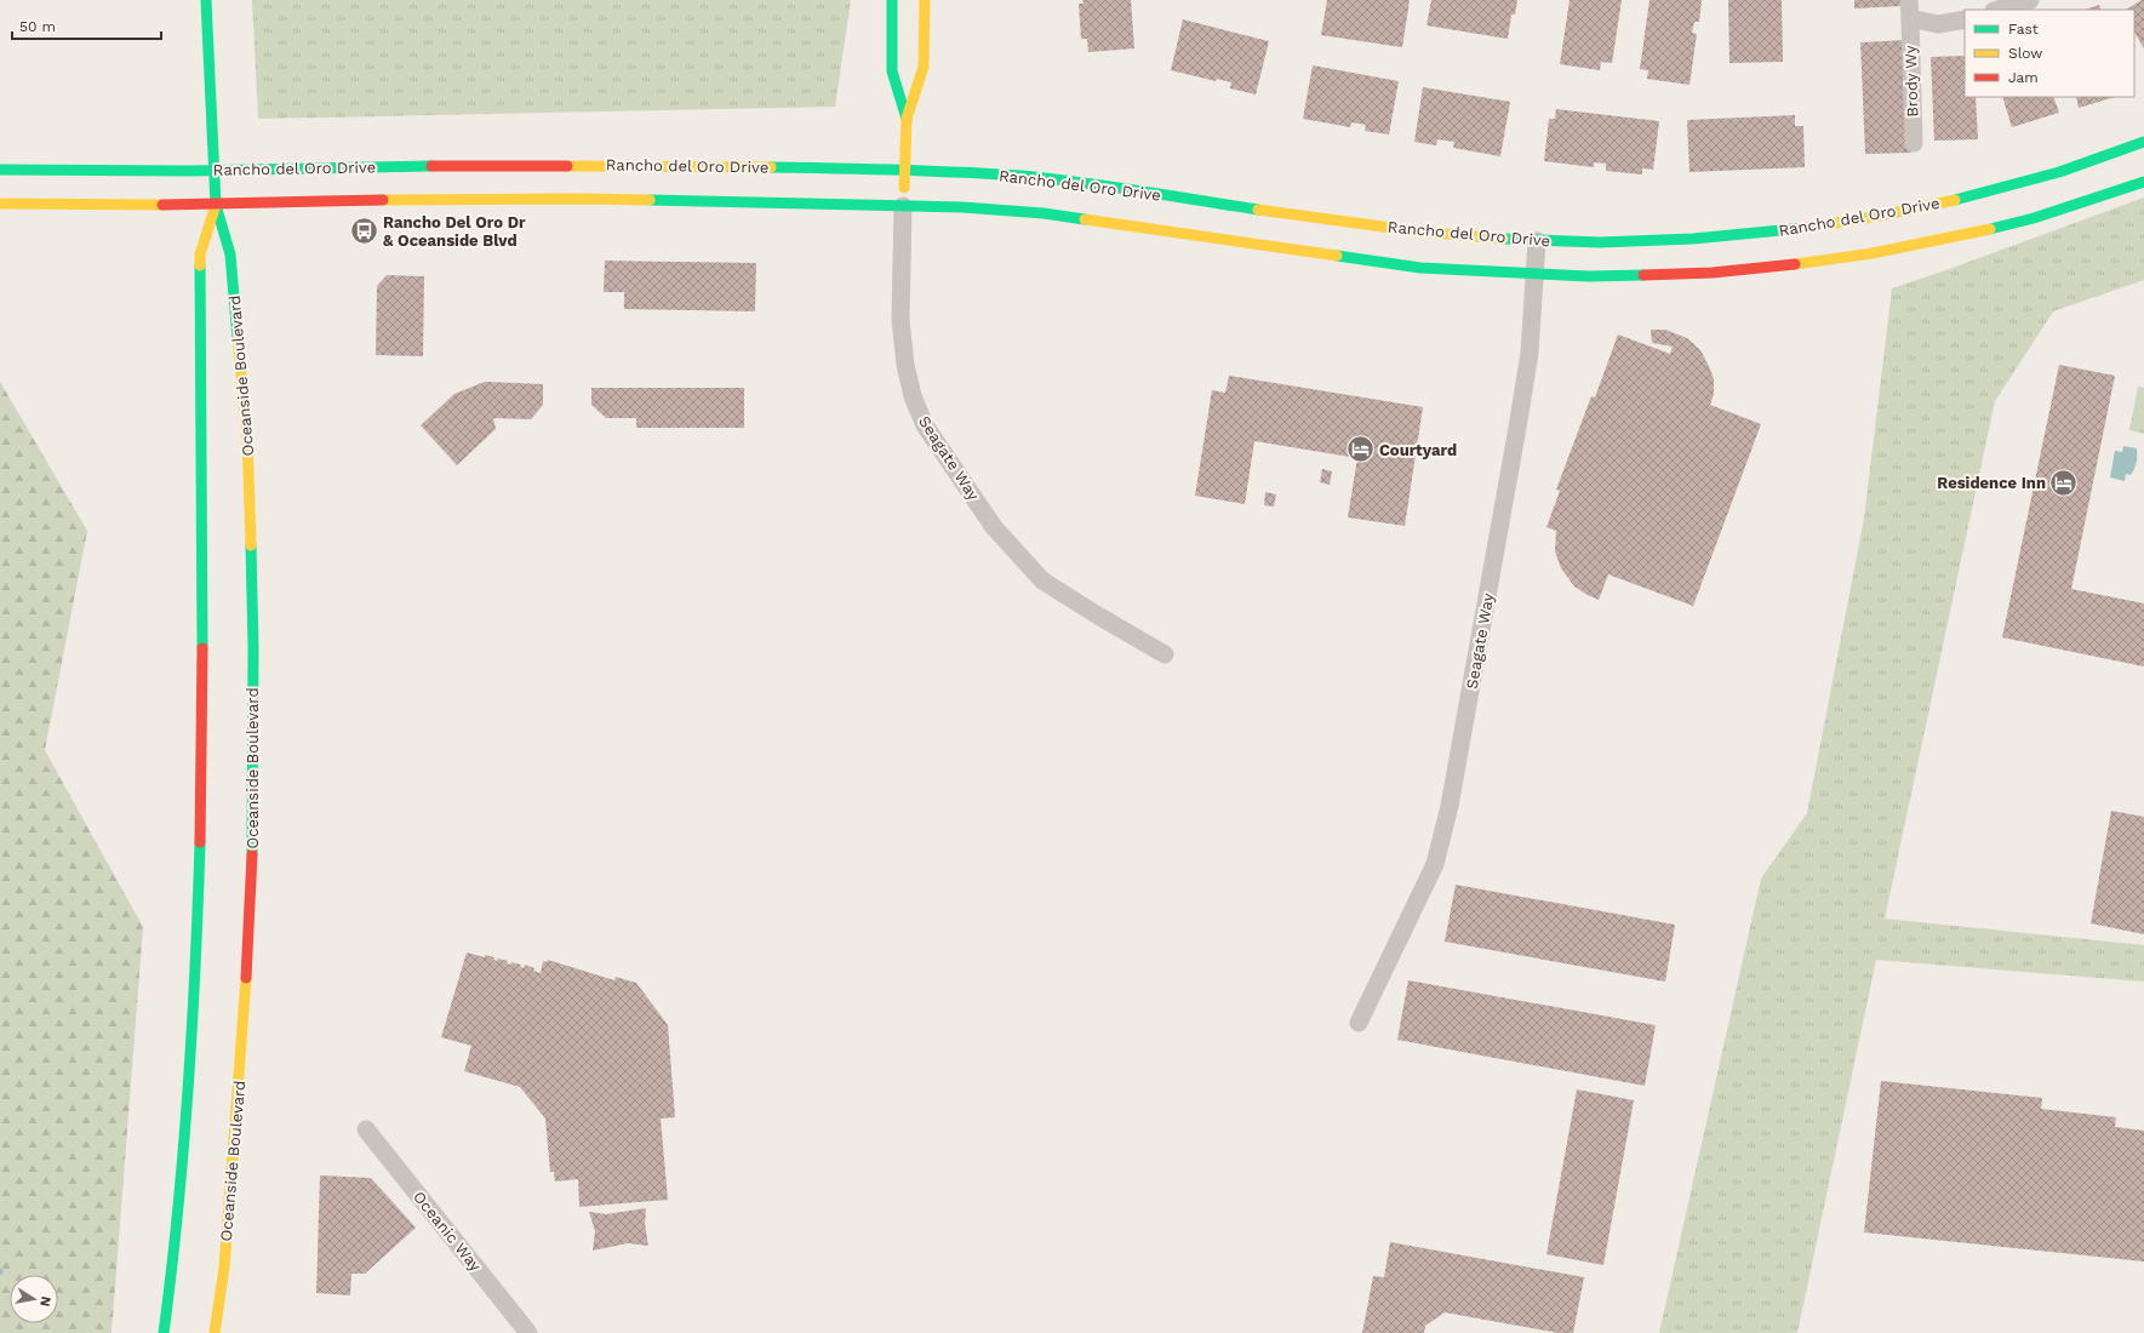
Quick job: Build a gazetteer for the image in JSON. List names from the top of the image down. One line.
{"streets":{"main road":["Rancho del Oro Drive","Oceanside Boulevard","Seagate Way"],"street":["Brody Wy","Oceanic Way"]},"crossings":[["Rancho del Oro Drive","Oceanside Boulevard"],["Rancho del Oro Drive","Seagate Way"]],"places":{"bus stop":["Rancho Del Oro Dr & Oceanside Blvd"],"hotel":["Courtyard","Residence Inn"]},"legend":["Fast","Slow","Jam"],"scale_bar":"50 m","north":"right"}
